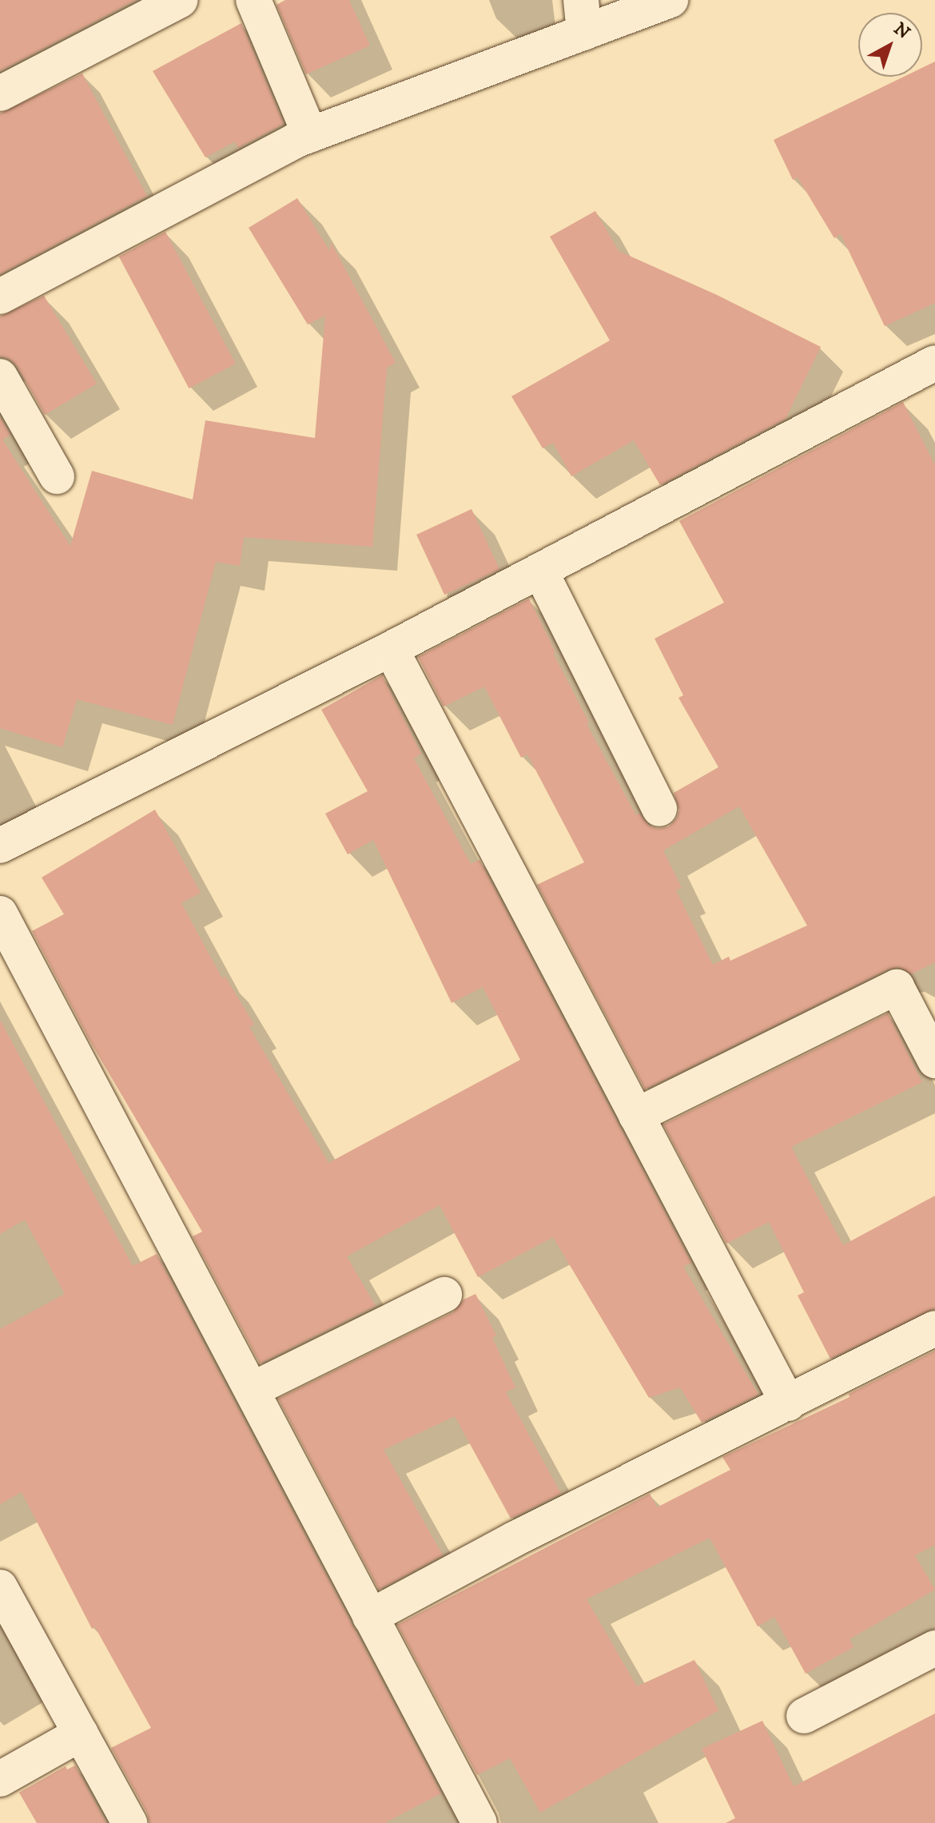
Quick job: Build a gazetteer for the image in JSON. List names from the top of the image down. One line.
{"north":"top right"}
